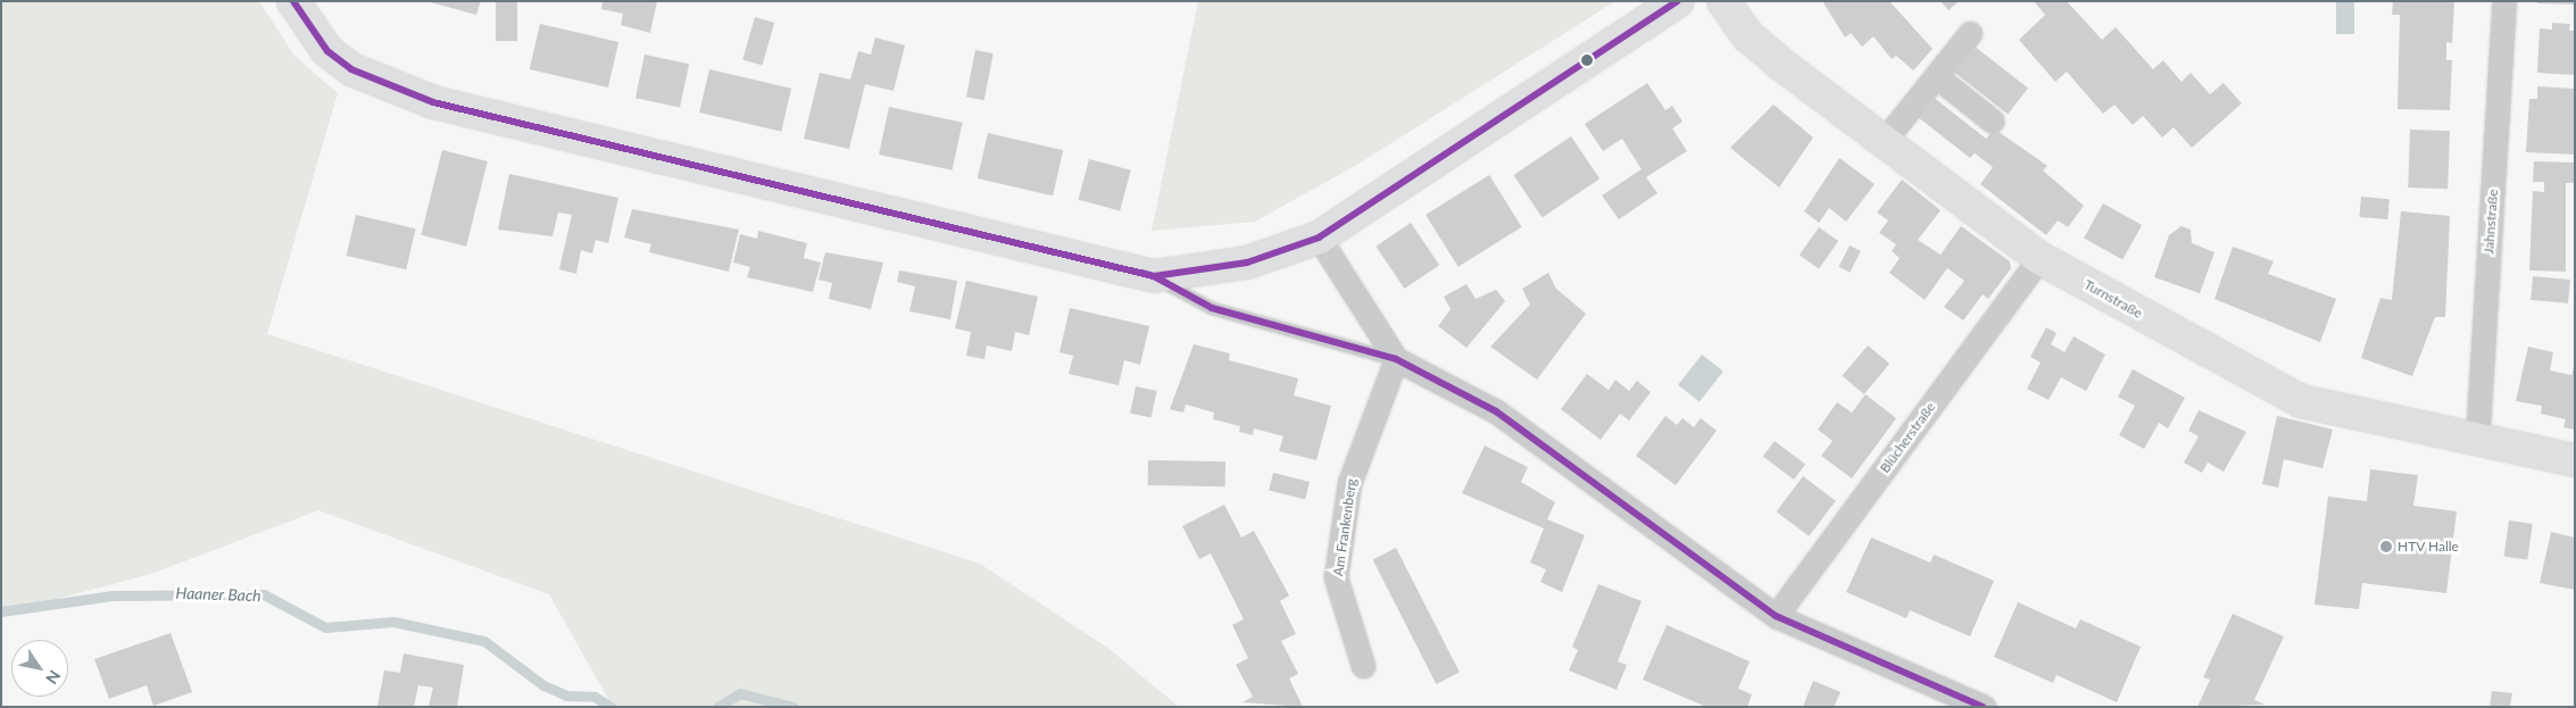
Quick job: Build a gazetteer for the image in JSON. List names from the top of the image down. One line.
{"streets":{"main road":["Turnstraße"],"street":["Jahnstraße","Blücherstraße","Am Frankenberg"]},"crossings":[["Jahnstraße","Turnstraße"],["Turnstraße","Blücherstraße"]],"water":["Haaner Bach"],"places":["HTV Halle"],"north":"bottom right"}
